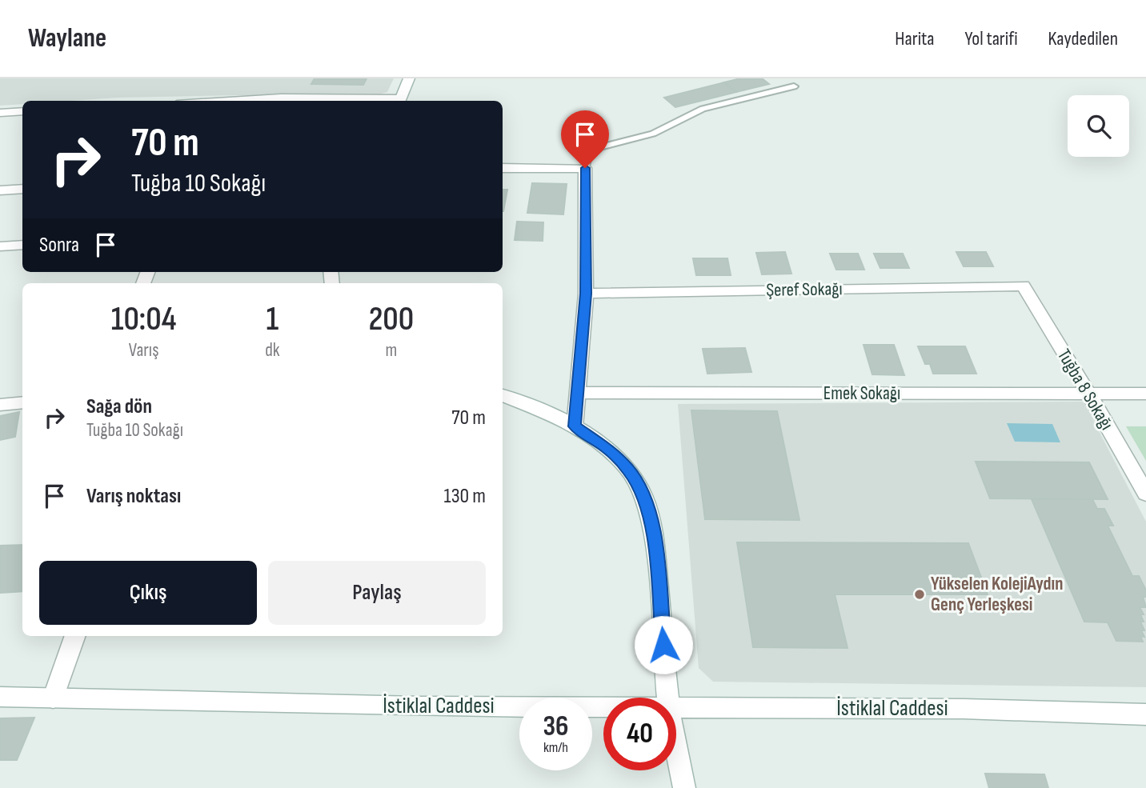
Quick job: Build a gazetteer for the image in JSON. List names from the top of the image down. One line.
{"streets":{"street":["Şeref Sokağı","Tuğba 8 Sokağı","Emek Sokağı","İstiklal Caddesi"]},"crossings":[["Şeref Sokağı","Tuğba 8 Sokağı"],["Tuğba 8 Sokağı","Emek Sokağı"]],"places":["Yükselen KolejiAydın Genç Yerleşkesi"],"page":{"header":"Waylane","nav":["Harita","Yol tarifi","Kaydedilen"],"turn":["70 m","Tuğba 10 Sokağı"],"then":"Sonra","eta":["10:04","Varış","1","dk","200","m"],"list":[{"name":"Sağa dön","note":"Tuğba 10 Sokağı","value":"70 m"},{"name":"Varış noktası","value":"130 m"}],"buttons":["Çıkış","Paylaş"],"speed":"36 km/h","limit":"40"}}
